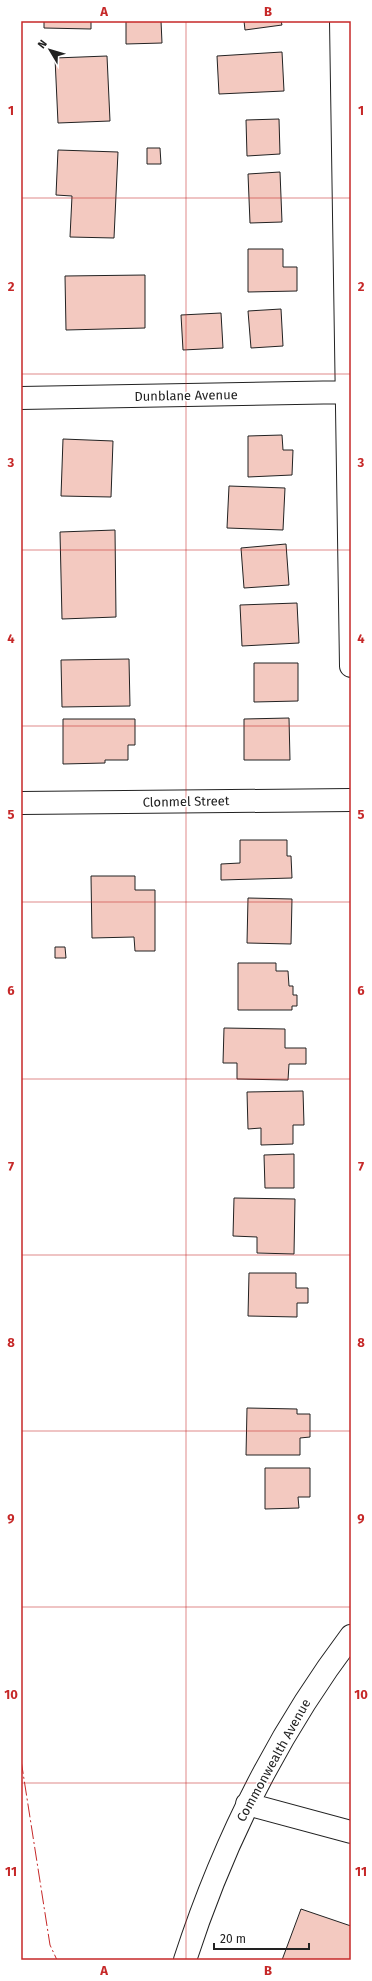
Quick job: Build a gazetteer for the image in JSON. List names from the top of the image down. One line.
{"streets":{"street":["Dunblane Avenue","Clonmel Street","Commonwealth Avenue"]},"scale_bar":"20 m","north":"top left","grid":{"columns":["A","B"],"rows":["1","2","3","4","5","6","7","8","9","10","11"]}}
